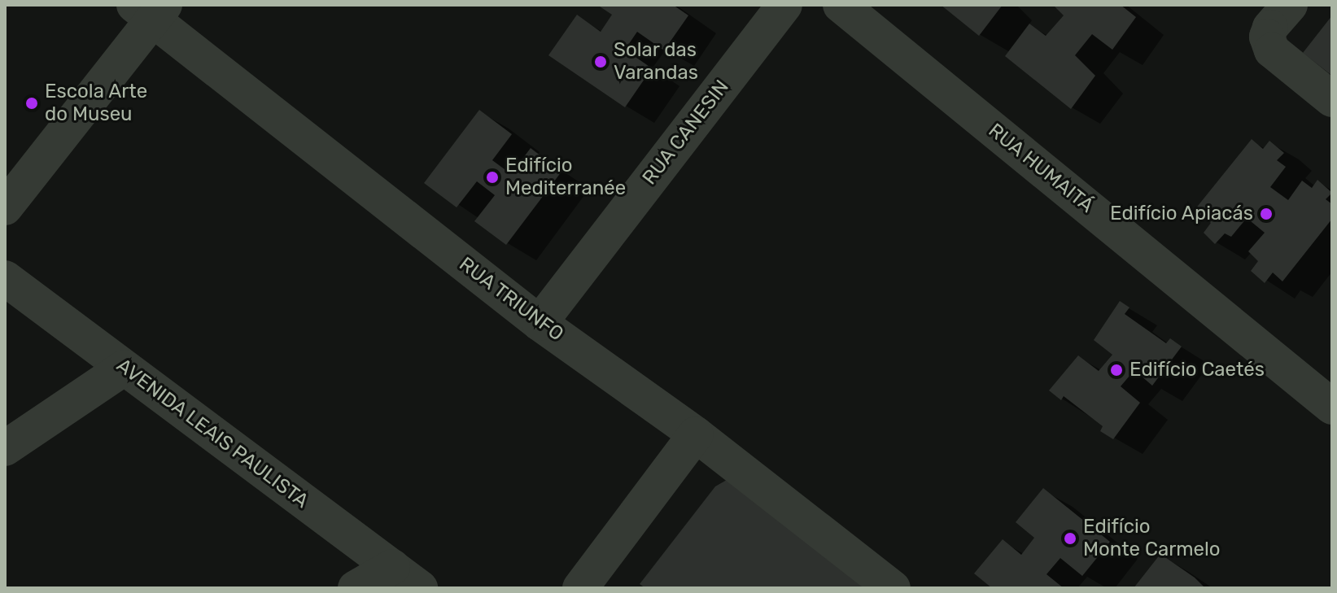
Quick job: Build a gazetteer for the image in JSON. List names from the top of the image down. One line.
{"streets":{"street":["RUA CANESIN","RUA HUMAITÁ","RUA TRIUNFO","AVENIDA LEAIS PAULISTA"]},"crossings":[["RUA CANESIN","RUA TRIUNFO"]],"places":["Solar das Varandas","Escola Arte do Museu","Edifício Mediterranée","Edifício Apiacás","Edifício Caetés","Edifício Monte Carmelo"]}
